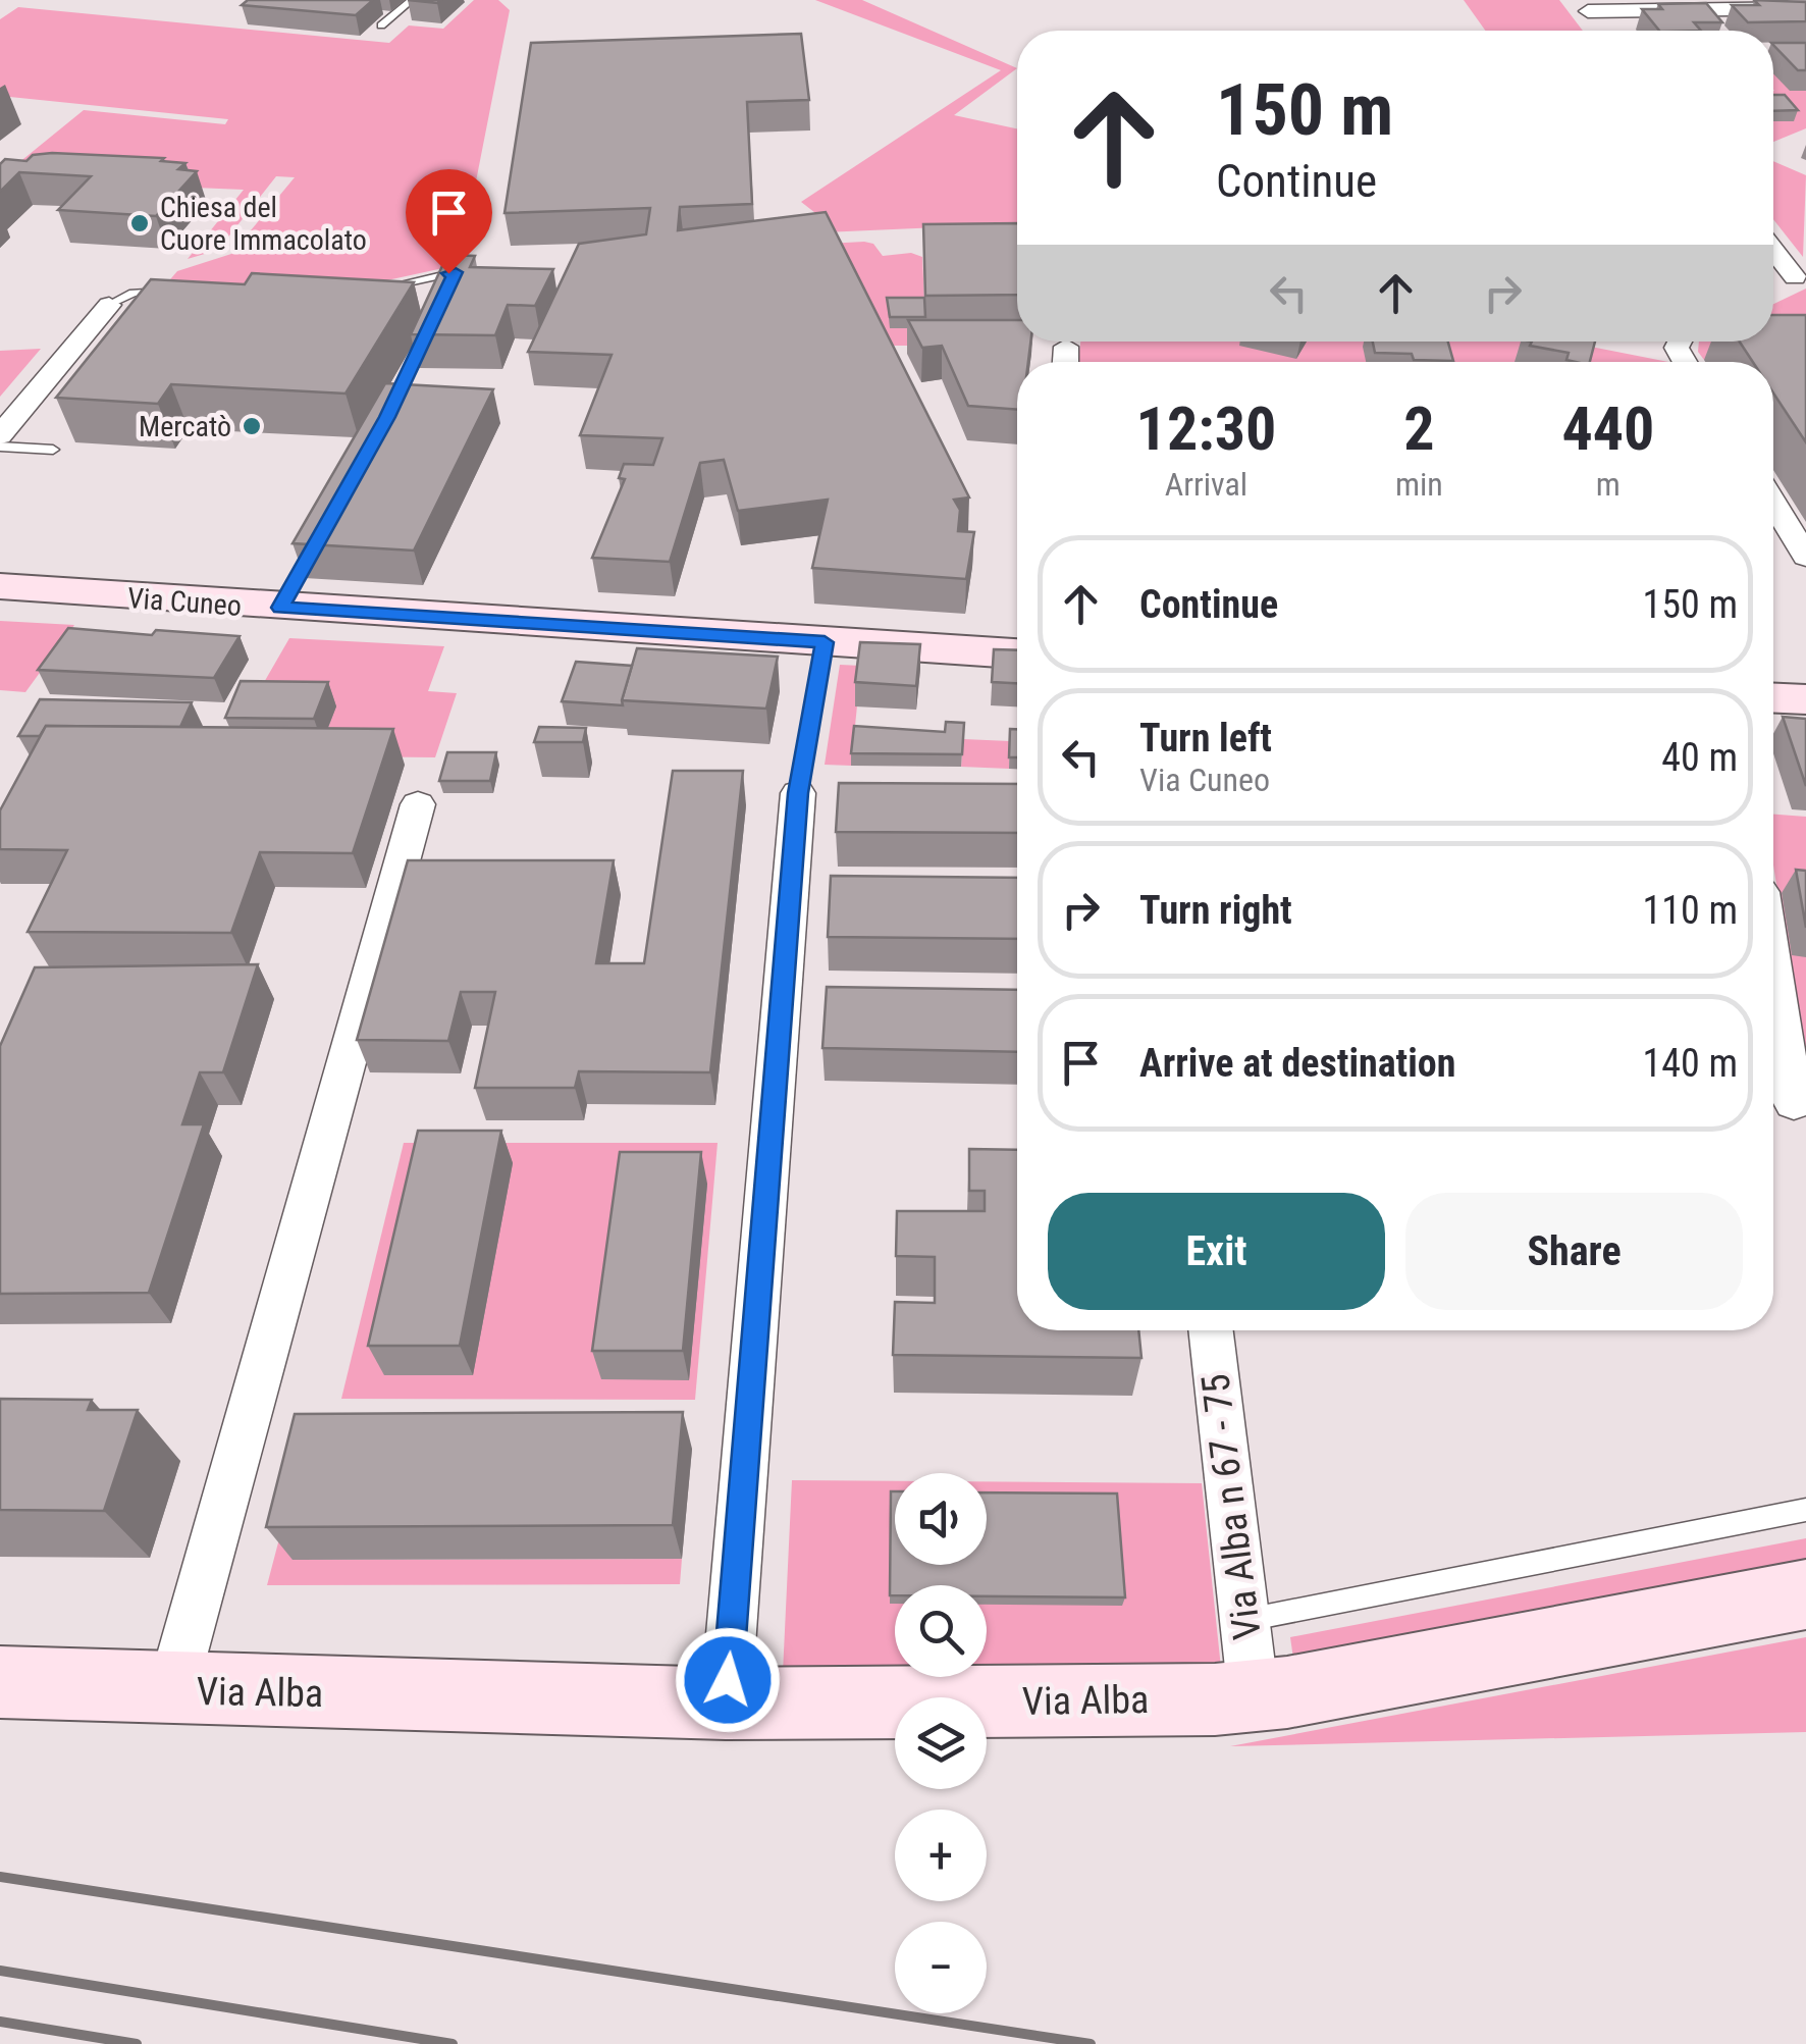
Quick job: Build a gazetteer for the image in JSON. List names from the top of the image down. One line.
{"streets":{"street":["Via Cuneo","Via Alba n 67 - 75","Via Alba"]},"crossings":[["Via Alba n 67 - 75","Via Alba"]],"places":["Chiesa del Cuore Immacolato","Mercatò"],"page":{"turn":["150 m","Continue"],"eta":["12:30","Arrival","2","min","440","m"],"list":[{"name":"Continue","value":"150 m"},{"name":"Turn left","note":"Via Cuneo","value":"40 m"},{"name":"Turn right","value":"110 m"},{"name":"Arrive at destination","value":"140 m"}],"buttons":["Exit","Share"],"map_buttons":["+","−"]}}
